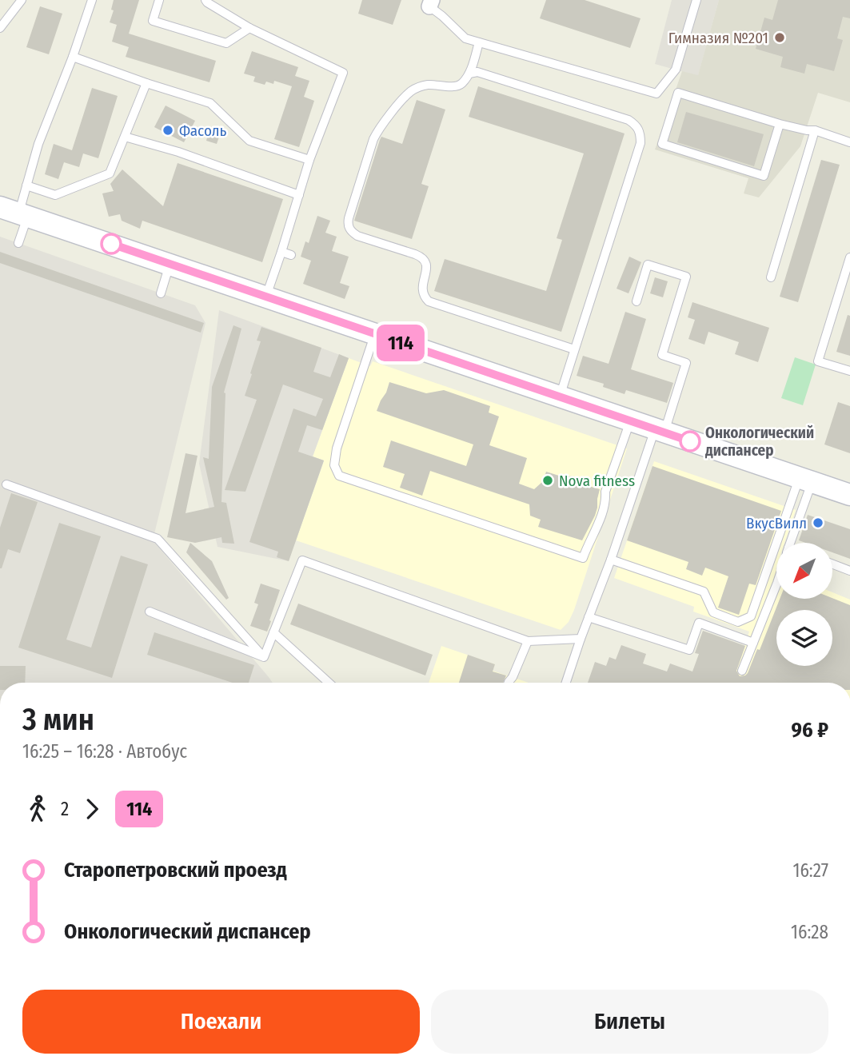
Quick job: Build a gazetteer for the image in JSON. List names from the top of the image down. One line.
{"places":["Гимназия №201","Фасоль","Онкологический диспансер","Nova fitness","ВкусВилл"],"lines":["bus line 114"],"north":"bottom left","page":{"on_map":"114","heading":["3 мин","16:25 – 16:28 · Автобус","96 ₽"],"legs":["2","114"],"list":[{"name":"Старопетровский проезд","value":"16:27"},{"name":"Онкологический диспансер","value":"16:28"}],"buttons":["Поехали","Билеты"]}}
